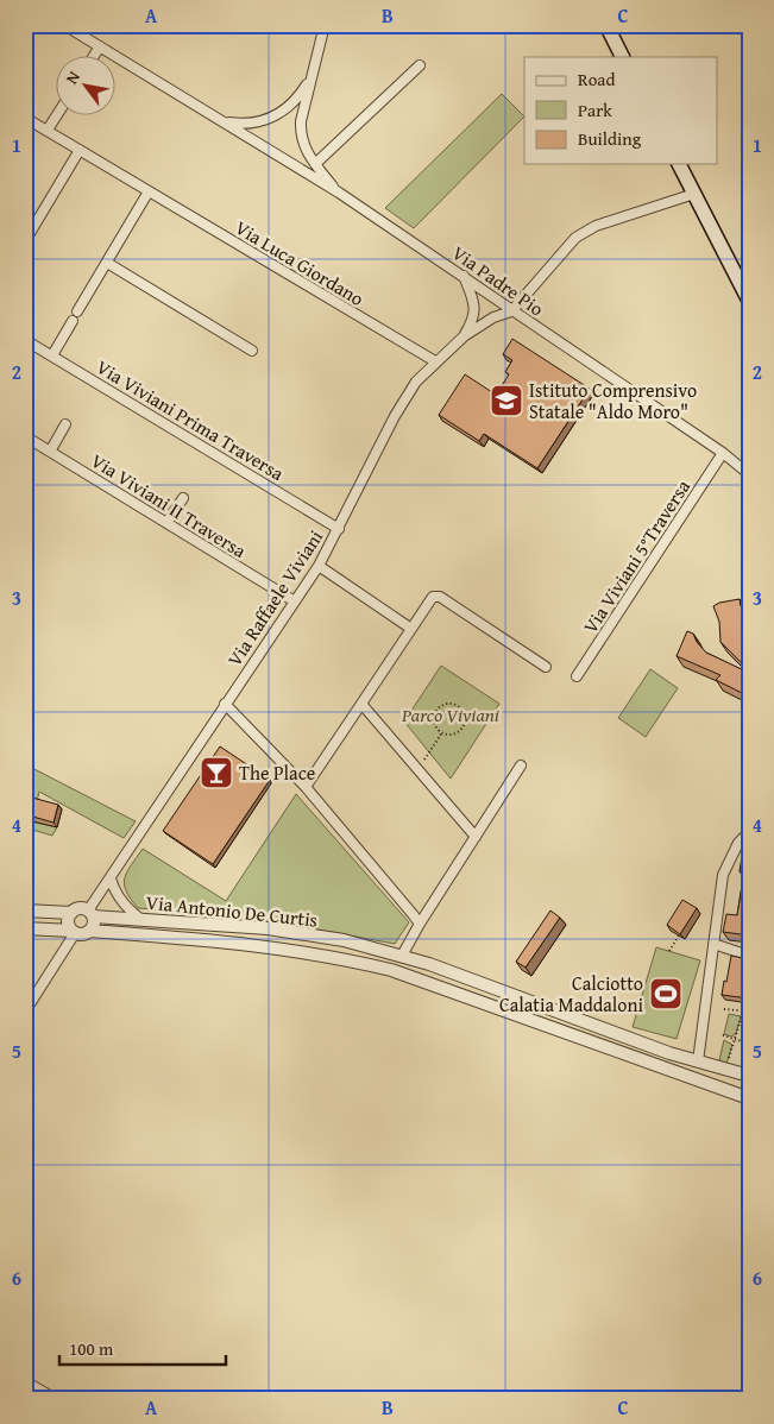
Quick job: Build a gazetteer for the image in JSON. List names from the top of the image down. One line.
{"streets":{"street":["Via Luca Giordano","Via Padre Pio","Via Viviani Prima Traversa","Via Viviani II Traversa","Via Viviani 5°Traversa","Via Raffaele Viviani","Via Antonio De Curtis"]},"crossings":[["Via Luca Giordano","Via Raffaele Viviani"],["Via Padre Pio","Via Viviani 5°Traversa"],["Via Padre Pio","Via Raffaele Viviani"],["Via Viviani Prima Traversa","Via Raffaele Viviani"],["Via Viviani II Traversa","Via Raffaele Viviani"],["Via Raffaele Viviani","Via Antonio De Curtis"]],"parks":["Parco Viviani"],"places":{"school or university":["Istituto Comprensivo Statale \"Aldo Moro\""],"bar":["The Place"],"sports":["Calciotto Calatia Maddaloni"]},"legend":["Road","Park","Building"],"scale_bar":"100 m","north":"top left","grid":{"columns":["A","B","C"],"rows":["1","2","3","4","5","6"]}}
